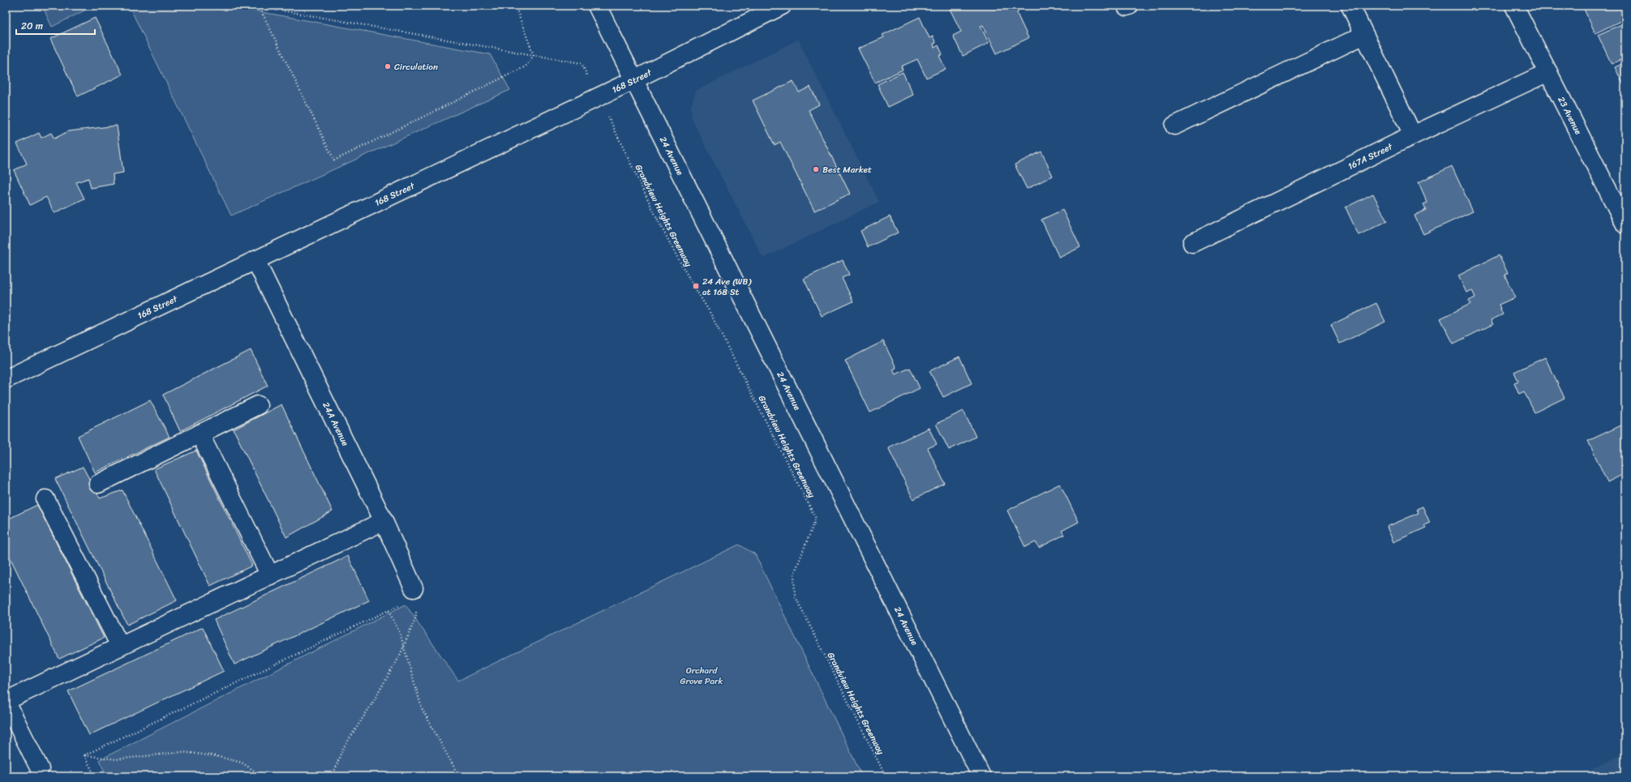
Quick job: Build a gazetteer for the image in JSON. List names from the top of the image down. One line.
{"streets":{"main road":["168 Street","23 Avenue","24 Avenue","167A Street","24A Avenue"],"path":["Grandview Heights Greenway"]},"crossings":[["168 Street","24 Avenue"],["168 Street","24A Avenue"],["23 Avenue","167A Street"]],"parks":["Orchard Grove Park"],"places":{"other":["Circulation","Best Market"],"transit":["24 Ave (WB) at 168 St"]},"scale_bar":"20 m"}
